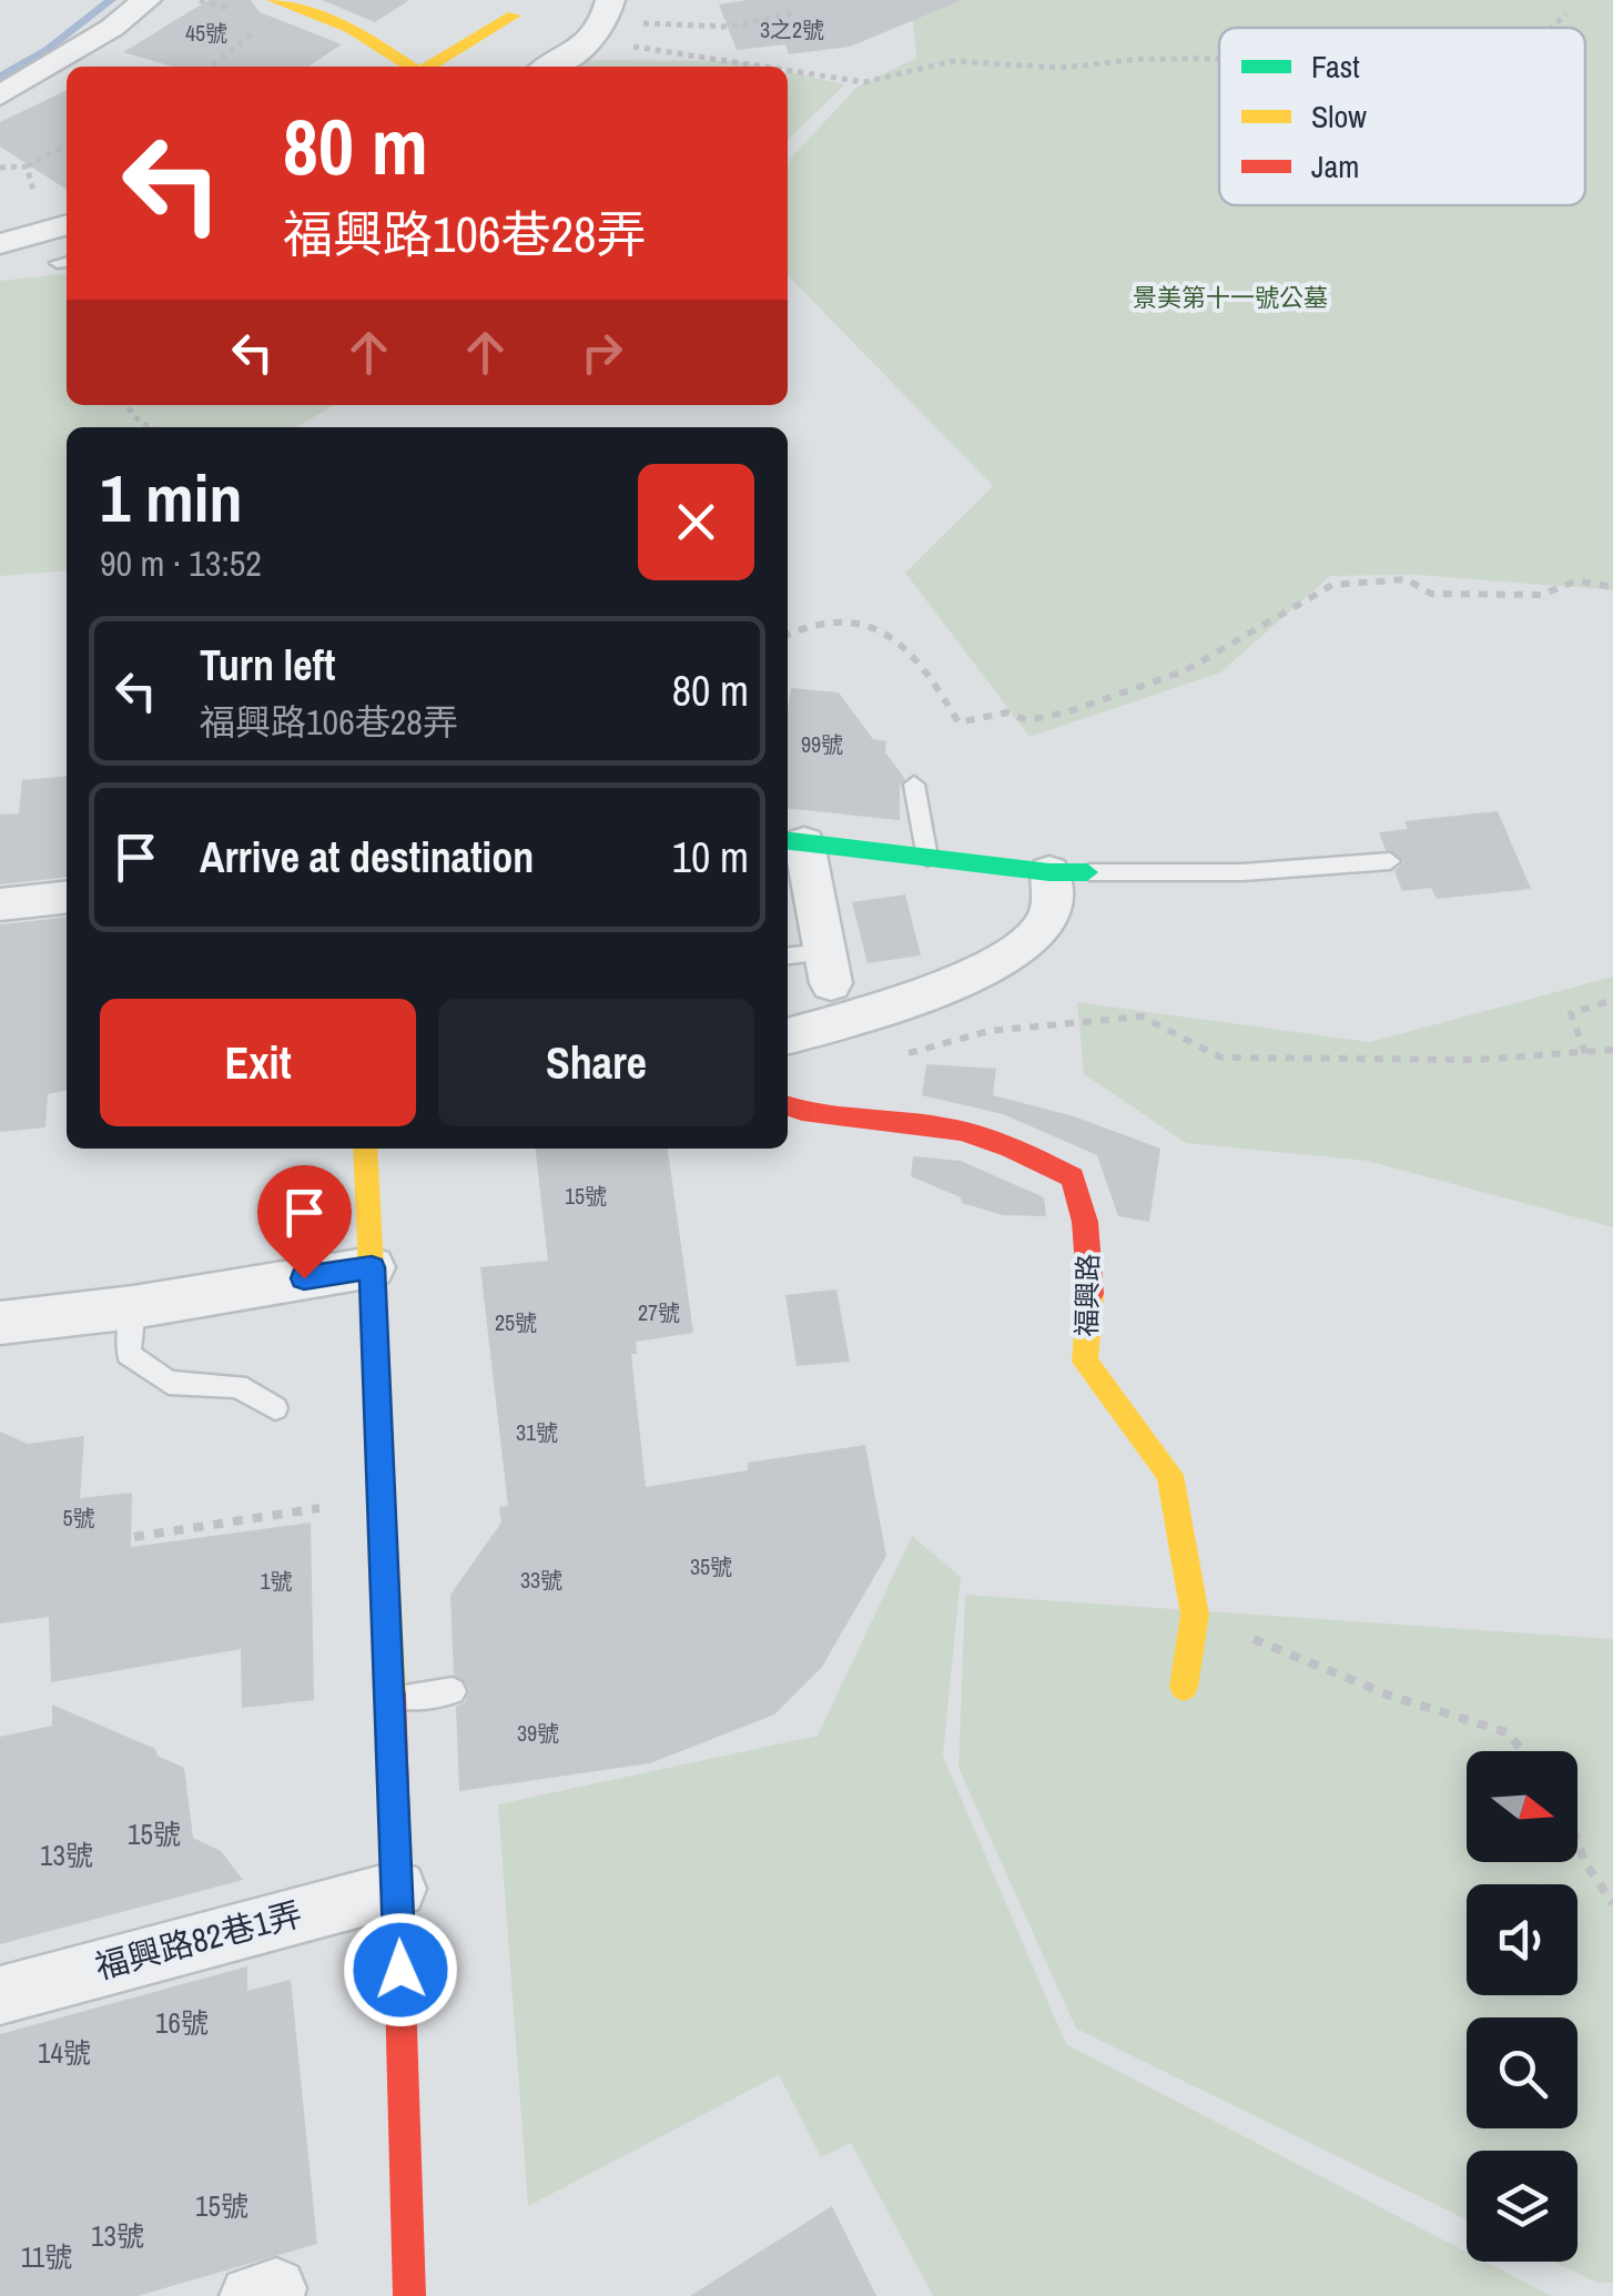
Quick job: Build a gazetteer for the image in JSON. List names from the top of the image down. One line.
{"streets":{"street":["福興路","福興路82巷1弄"]},"parks":["景美第十一號公墓"],"house_numbers":["3之2號","45號","99號","15號","27號","25號","31號","5號","35號","33號","1號","39號","15號","13號","16號","14號","15號","13號","11號"],"legend":["Fast","Slow","Jam"],"north":"right","page":{"turn":["80 m","福興路106巷28弄"],"heading":["1 min","90 m · 13:52"],"list":[{"name":"Turn left","note":"福興路106巷28弄","value":"80 m"},{"name":"Arrive at destination","value":"10 m"}],"buttons":["Exit","Share"]}}
